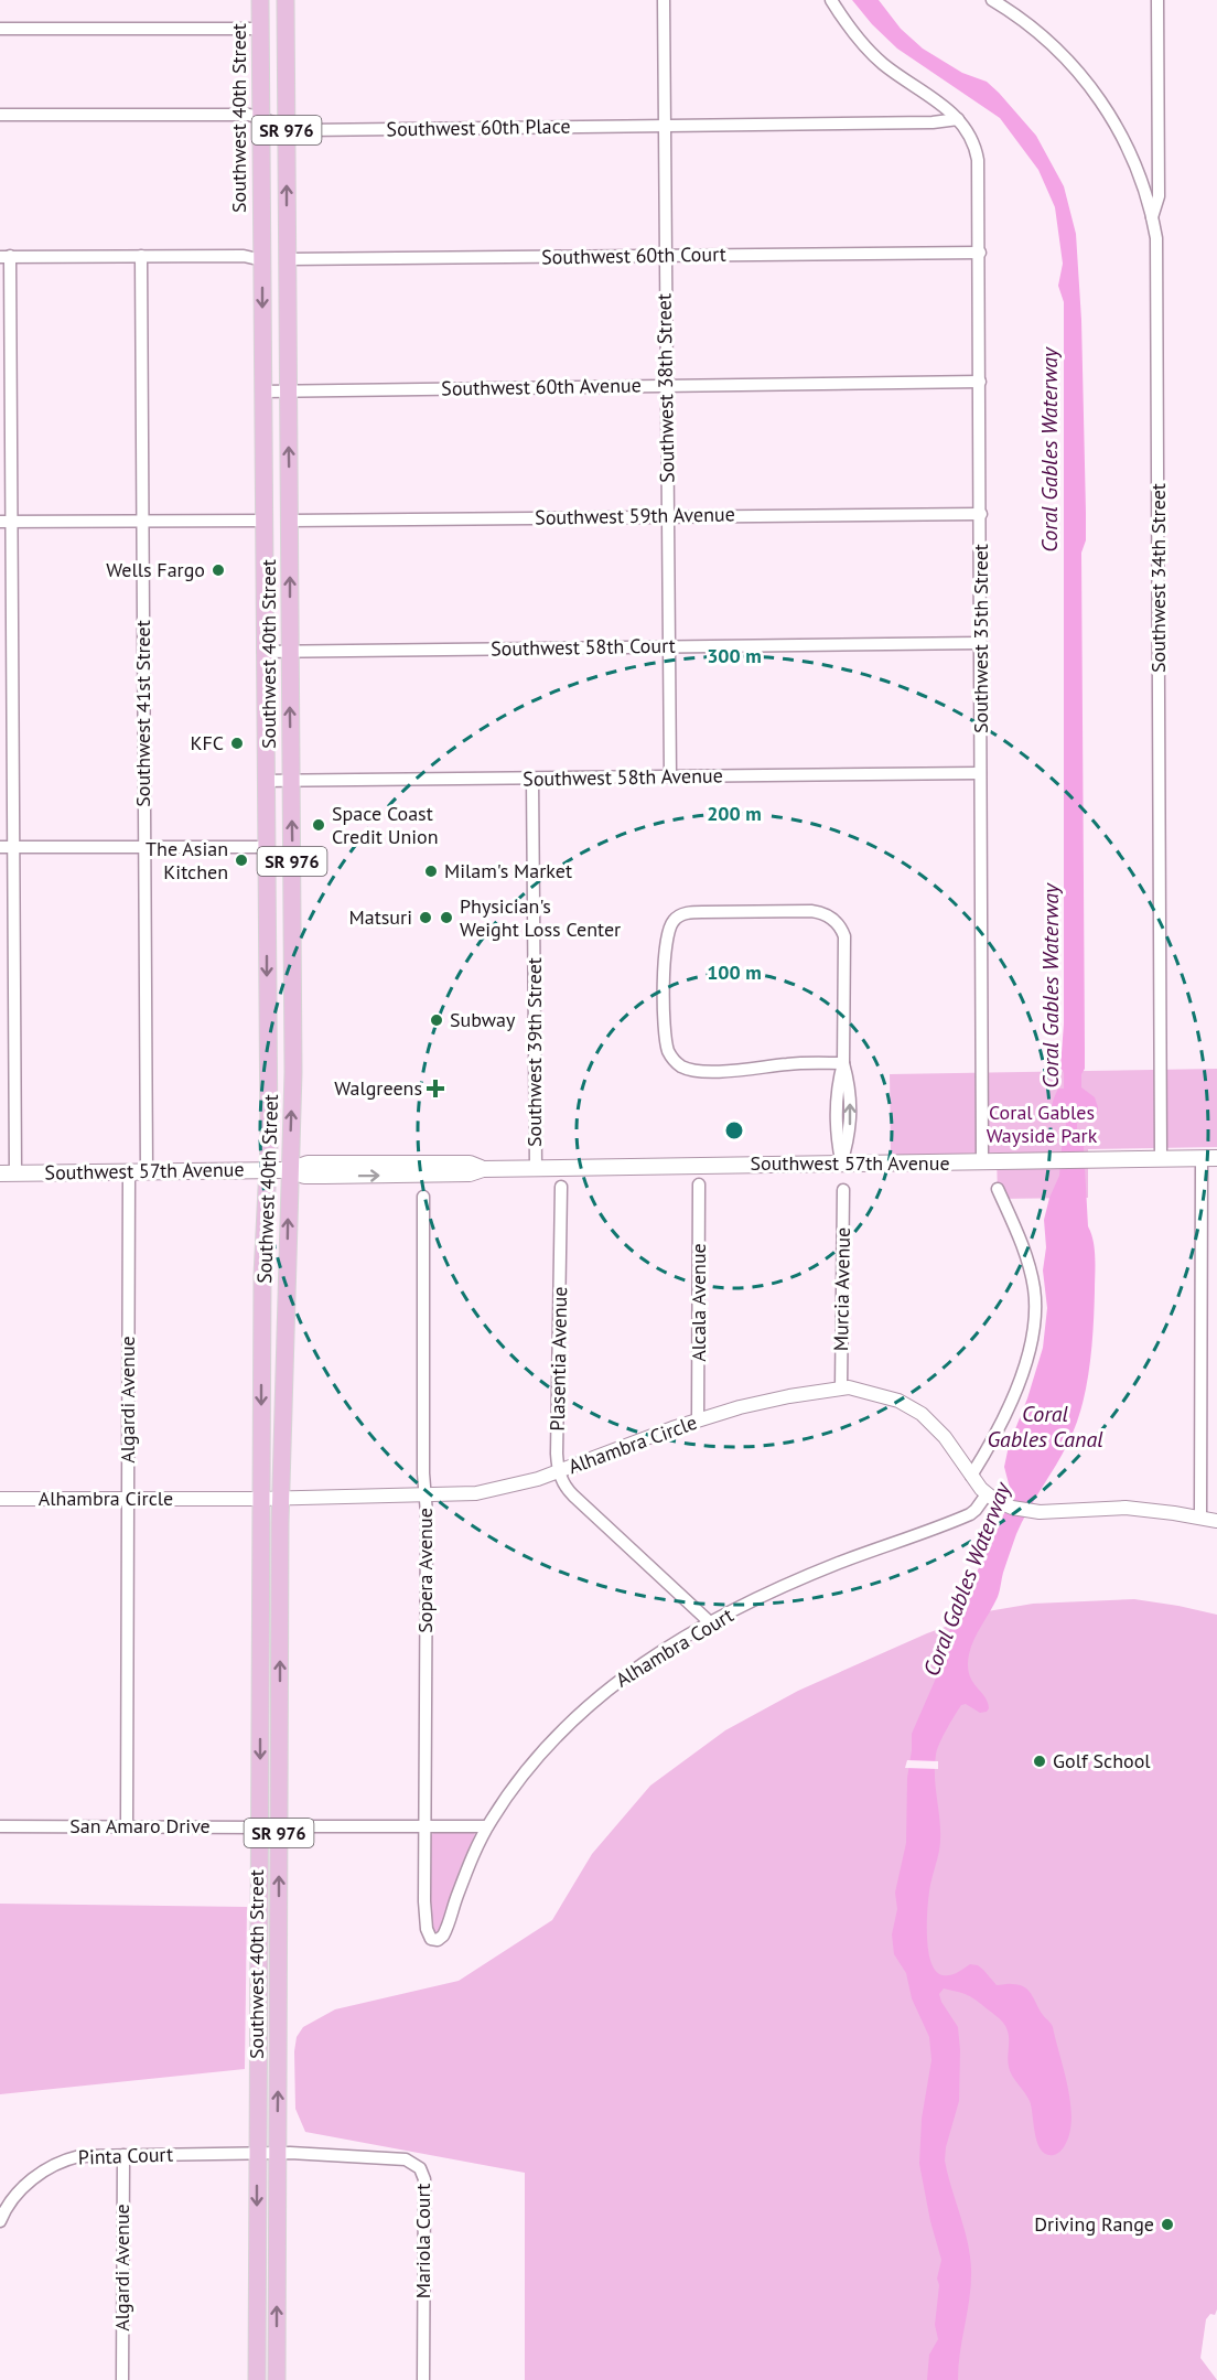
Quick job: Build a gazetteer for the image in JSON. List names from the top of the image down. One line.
{"streets":{"main road":["Southwest 40th Street","SR 976","Southwest 57th Avenue"],"street":["Southwest 60th Place","Southwest 60th Court","Southwest 60th Avenue","Southwest 38th Street","Southwest 59th Avenue","Southwest 34th Street","Southwest 35th Street","Southwest 58th Court","Southwest 41st Street","Southwest 58th Avenue","Southwest 39th Street","Murcia Avenue","Alcala Avenue","Plasentia Avenue","Algardi Avenue","Alhambra Circle","Sopera Avenue","Alhambra Court","San Amaro Drive","Pinta Court","Mariola Court"]},"crossings":[["Southwest 40th Street","Southwest 60th Place"],["Southwest 40th Street","Southwest 60th Court"],["Southwest 40th Street","Southwest 60th Avenue"],["Southwest 40th Street","Southwest 59th Avenue"],["Southwest 40th Street","Southwest 58th Court"],["Southwest 40th Street","Southwest 58th Avenue"],["Southwest 40th Street","Southwest 57th Avenue"],["Southwest 40th Street","Alhambra Circle"],["Southwest 40th Street","San Amaro Drive"],["Southwest 40th Street","Pinta Court"],["Southwest 40th Street","Mariola Court"],["Southwest 60th Place","Southwest 38th Street"],["Southwest 60th Place","Southwest 35th Street"],["Southwest 60th Court","Southwest 38th Street"],["Southwest 60th Court","Southwest 35th Street"],["Southwest 60th Avenue","Southwest 38th Street"],["Southwest 60th Avenue","Southwest 35th Street"],["Southwest 38th Street","Southwest 59th Avenue"],["Southwest 38th Street","Southwest 58th Court"],["Southwest 38th Street","Southwest 58th Avenue"],["Southwest 59th Avenue","Southwest 35th Street"],["Southwest 34th Street","Southwest 57th Avenue"],["Southwest 35th Street","Southwest 58th Court"],["Southwest 35th Street","Southwest 58th Avenue"],["Southwest 35th Street","Southwest 57th Avenue"],["Southwest 41st Street","Southwest 57th Avenue"],["Southwest 58th Avenue","Southwest 39th Street"],["Southwest 39th Street","Southwest 57th Avenue"],["Southwest 57th Avenue","Algardi Avenue"],["Murcia Avenue","Alhambra Circle"],["Alcala Avenue","Alhambra Circle"],["Plasentia Avenue","Alhambra Circle"],["Plasentia Avenue","Alhambra Court"],["Algardi Avenue","Alhambra Circle"],["Algardi Avenue","San Amaro Drive"],["Algardi Avenue","Pinta Court"],["Alhambra Circle","Sopera Avenue"],["Alhambra Circle","Alhambra Court"],["Sopera Avenue","Alhambra Court"],["Pinta Court","Mariola Court"]],"water":["Coral Gables Waterway","Coral Gables Canal"],"parks":["Coral Gables Wayside Park"],"places":{"other":["Wells Fargo","KFC","Space Coast Credit Union","The Asian Kitchen","Milam's Market","Matsuri","Physician's Weight Loss Center","Subway","Golf School","Driving Range"],"health":["Walgreens"]},"rings":["300 m","200 m","100 m"]}
